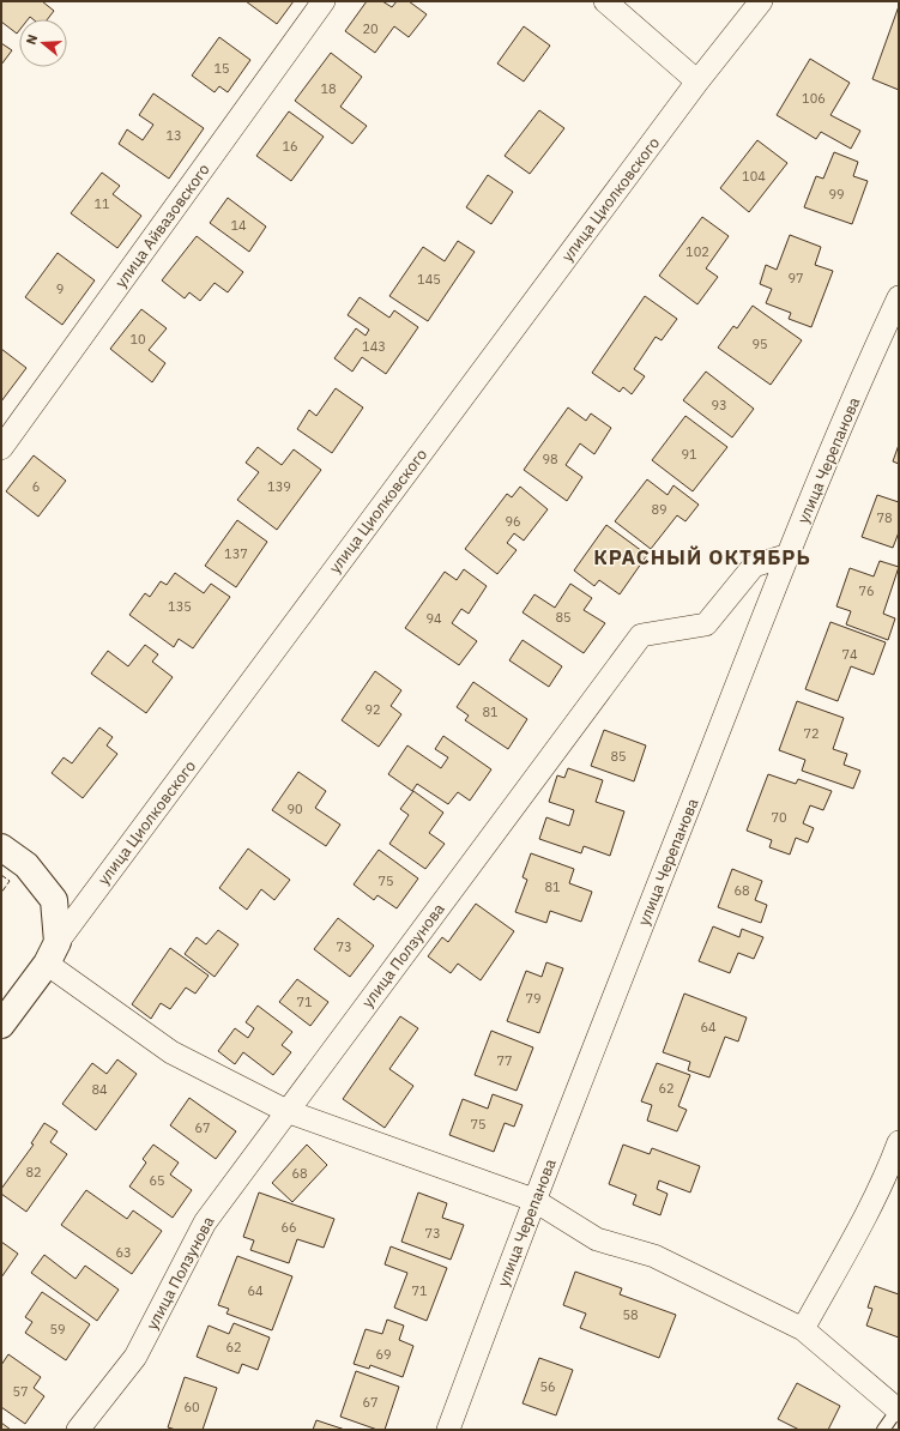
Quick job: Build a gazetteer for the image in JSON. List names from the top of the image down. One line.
{"streets":{"street":["улица Циолковского","улица Айвазовского","улица Черепанова","улица Ползунова"]},"crossings":[["улица Черепанова","улица Ползунова"]],"districts":["КРАСНЫЙ ОКТЯБРЬ"],"house_numbers":["20","15","18","106","13","16","104","99","11","14","102","97","145","9","10","95","143","93","91","98","6","139","89","78","96","137","76","135","85","94","74","92","81","72","85","90","70","75","81","68","73","79","71","64","77","62","84","75","67","82","68","65","66","73","63","64","71","58","59","62","69","56","57","67","60"],"north":"left"}
